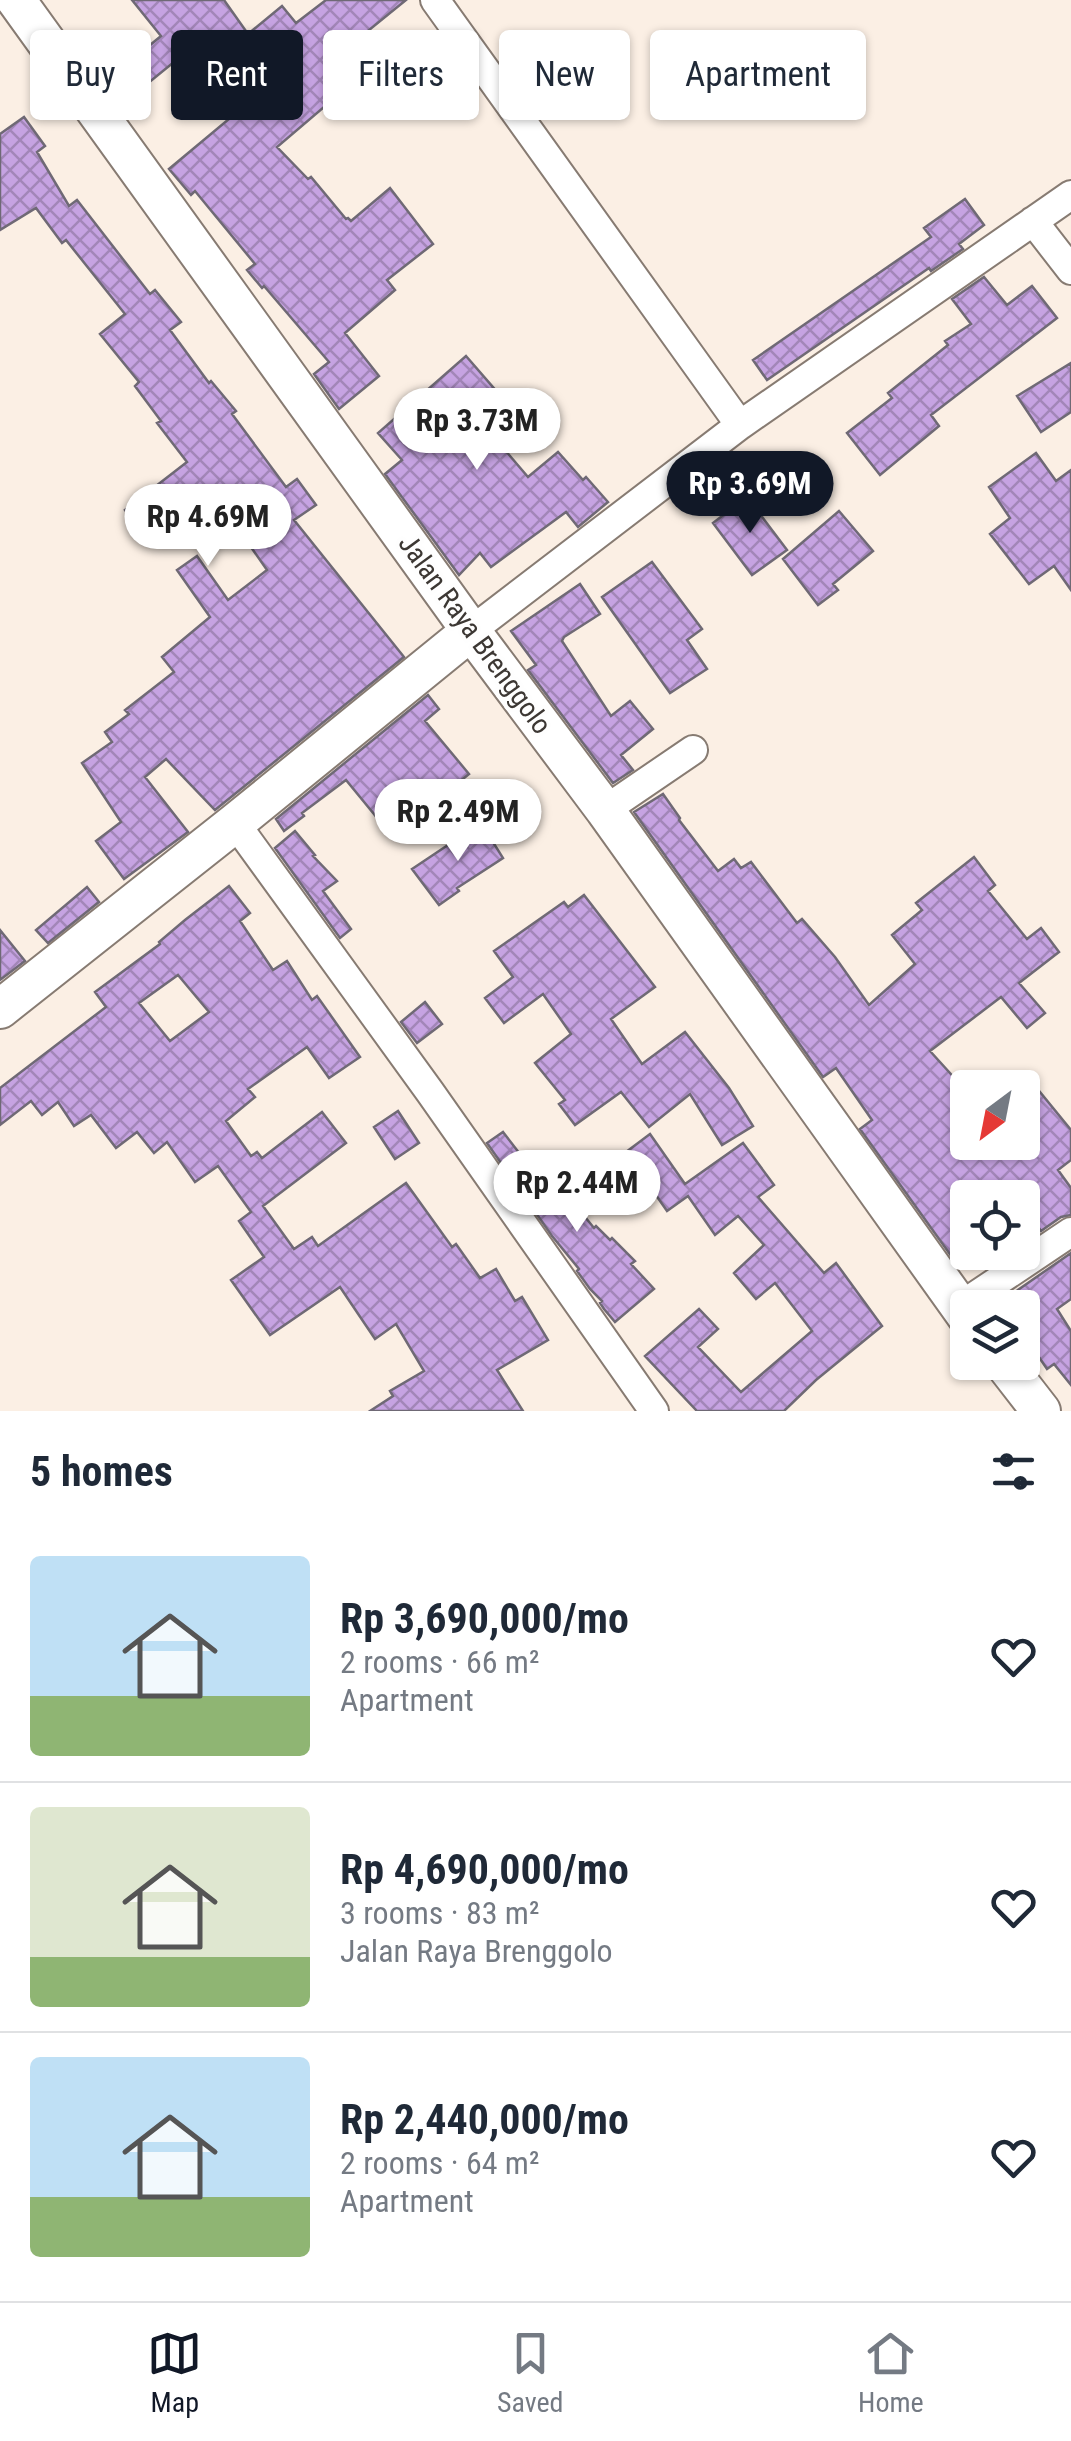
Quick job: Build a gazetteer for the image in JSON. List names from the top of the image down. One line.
{"streets":{"main road":["Jalan Raya Brenggolo"]},"north":"bottom left","page":{"chip":["Buy","Rent","Filters","New","Apartment"],"price":["Rp 3.73M","Rp 3.69M","Rp 4.69M","Rp 2.49M","Rp 2.44M"],"heading":"5 homes","list":[{"name":"Rp 3,690,000/mo","note":"2 rooms · 66 m² · Apartment"},{"name":"Rp 4,690,000/mo","note":"3 rooms · 83 m² · Jalan Raya Brenggolo"},{"name":"Rp 2,440,000/mo","note":"2 rooms · 64 m² · Apartment"}],"tabs":["Map","Saved","Home"]}}
